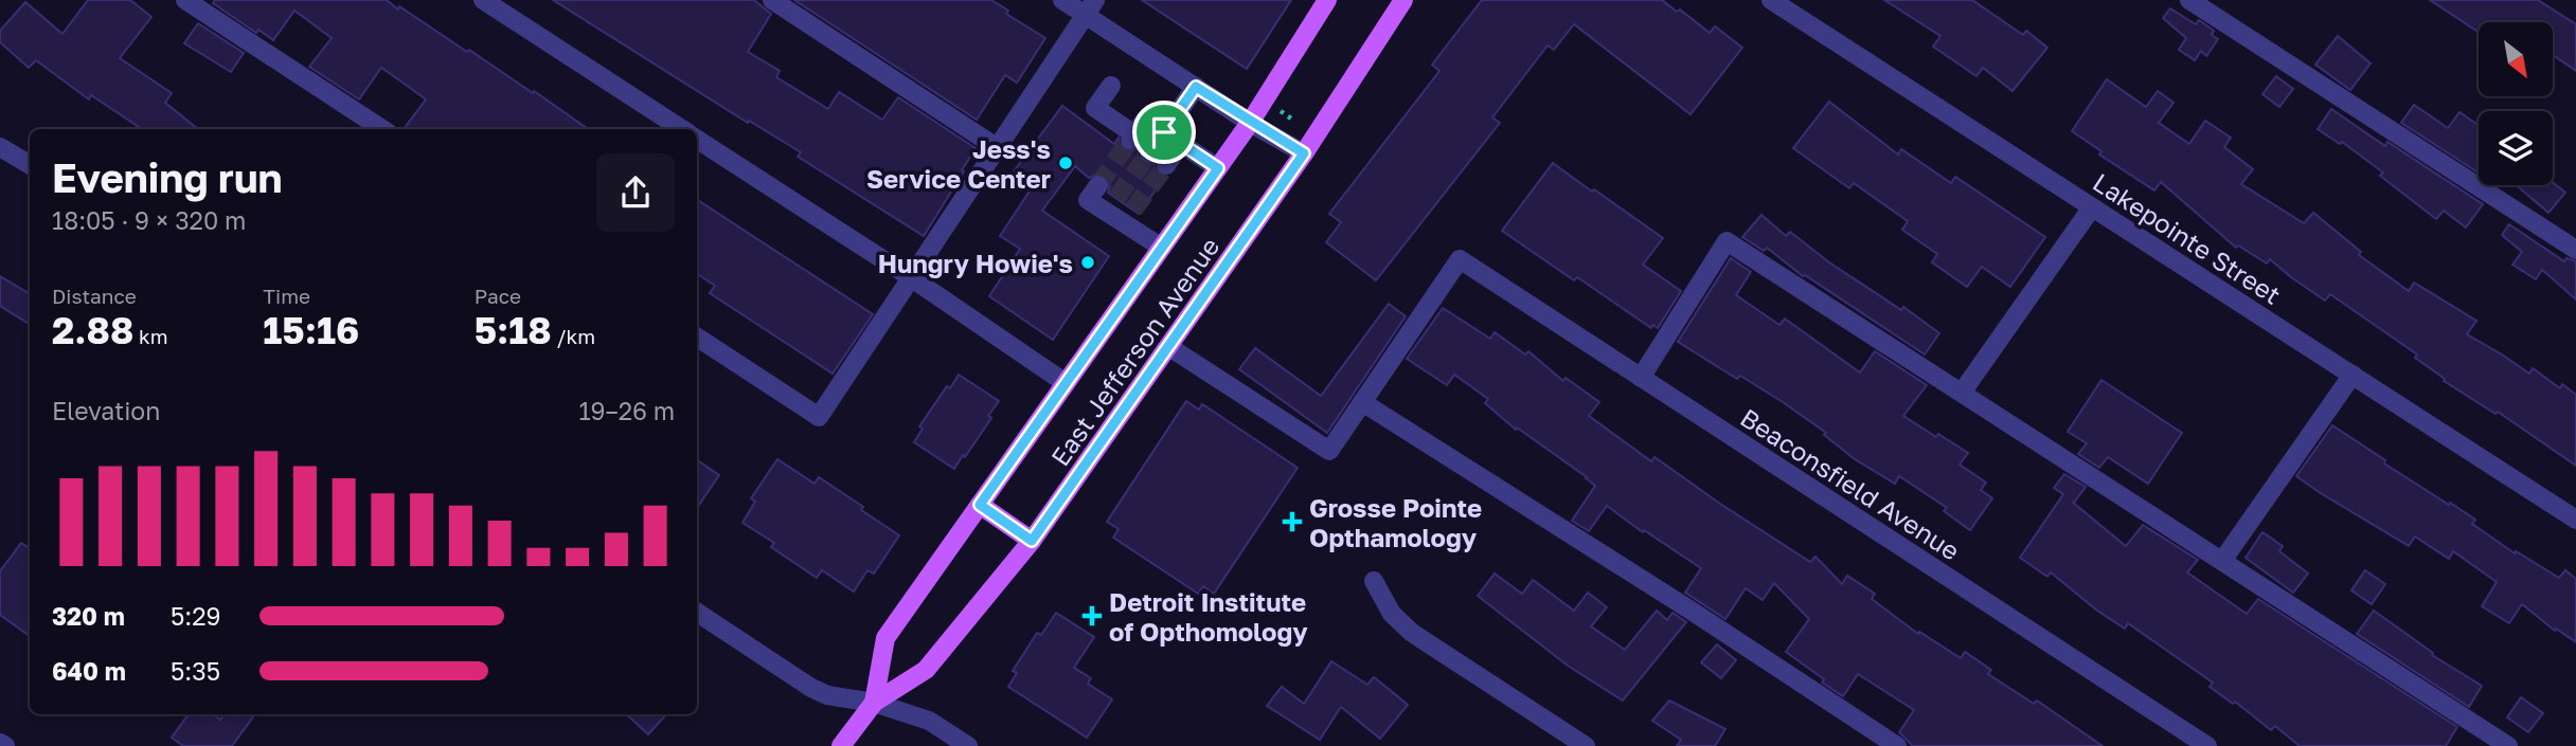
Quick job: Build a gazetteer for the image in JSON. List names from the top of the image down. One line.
{"streets":{"main road":["East Jefferson Avenue"],"street":["Lakepointe Street","Beaconsfield Avenue"]},"places":{"other":["Jess's Service Center","Hungry Howie's"],"health":["Grosse Pointe Opthamology","Detroit Institute of Opthomology"]},"north":"bottom right","page":{"heading":["Evening run","18:05 · 9 × 320 m"],"stats":[["Distance","2.88 km"],["Time","15:16"],["Pace","5:18 /km"]],"chart":["Elevation","19–26 m"],"list":[{"name":"320 m","note":"5:29"},{"name":"640 m","note":"5:35"}]}}
